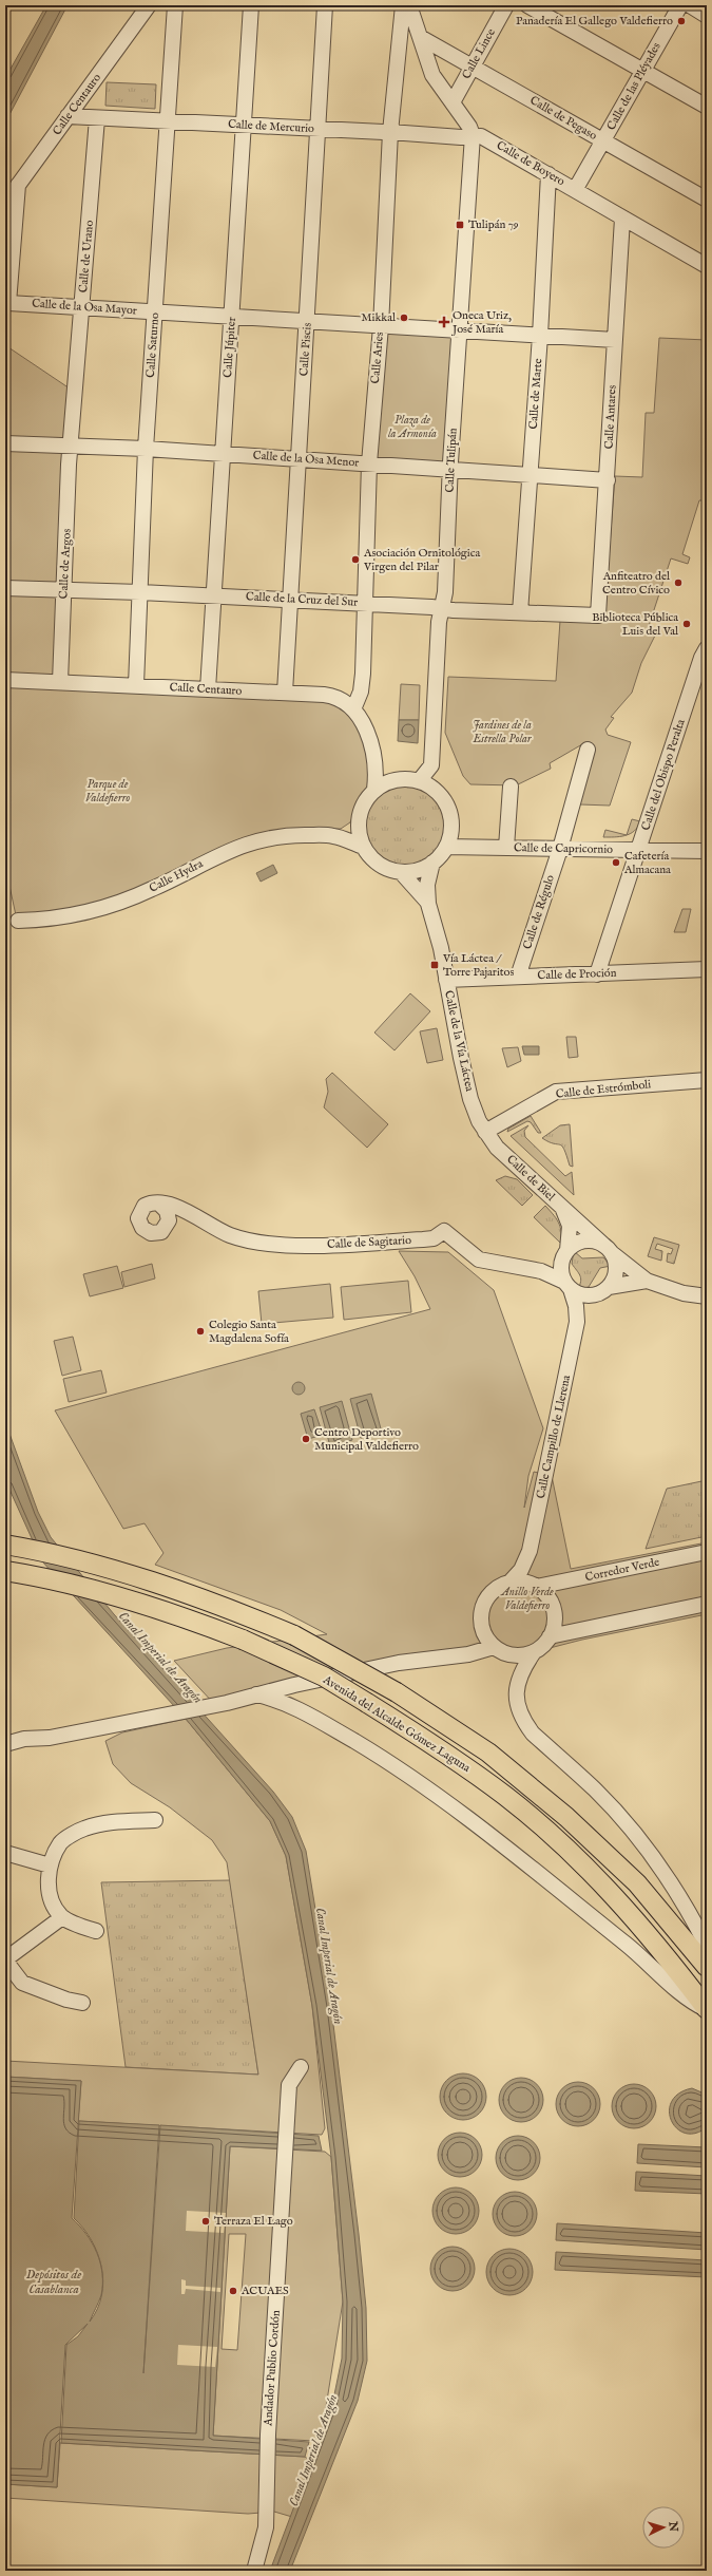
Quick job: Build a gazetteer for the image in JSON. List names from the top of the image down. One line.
{"streets":{"main road":["Avenida del Alcalde Gómez Laguna"],"street":["Calle Lince","Calle de las Pléyades","Calle Centauro","Calle de Pegaso","Calle de Mercurio","Calle de Boyero","Calle de Urano","Calle de la Osa Mayor","Calle Saturno","Calle Júpiter","Calle Piscis","Calle Aries","Calle de Marte","Calle Antares","Calle de la Osa Menor","Calle Tulipán","Calle de Argos","Calle de la Cruz del Sur","Calle del Obispo Peralta","Calle de Capricornio","Calle Hydra","Calle de Régulo","Calle de Proción","Calle de la Vía Láctea","Calle de Estrómboli","Calle de Biel","Calle de Sagitario","Calle Campillo de Llerena","Corredor Verde","Andador Publio Cordón"]},"crossings":[["Calle Lince","Calle de Pegaso"],["Calle de las Pléyades","Calle de Pegaso"],["Calle de las Pléyades","Calle de Boyero"],["Calle Centauro","Calle de Mercurio"],["Calle Centauro","Calle Saturno"],["Calle Centauro","Calle Júpiter"],["Calle Centauro","Calle Piscis"],["Calle Centauro","Calle Aries"],["Calle Centauro","Calle Tulipán"],["Calle Centauro","Calle de Argos"],["Calle Centauro","Calle de Capricornio"],["Calle Centauro","Calle Hydra"],["Calle Centauro","Calle de la Vía Láctea"],["Calle de Mercurio","Calle de Boyero"],["Calle de Mercurio","Calle de Urano"],["Calle de Mercurio","Calle Saturno"],["Calle de Mercurio","Calle Júpiter"],["Calle de Mercurio","Calle Piscis"],["Calle de Mercurio","Calle Aries"],["Calle de Mercurio","Calle Tulipán"],["Calle de Boyero","Calle de Marte"],["Calle de Boyero","Calle Antares"],["Calle de Boyero","Calle Tulipán"],["Calle de Urano","Calle de la Osa Mayor"],["Calle de Urano","Calle de la Osa Menor"],["Calle de Urano","Calle de Argos"],["Calle de la Osa Mayor","Calle Saturno"],["Calle de la Osa Mayor","Calle Júpiter"],["Calle de la Osa Mayor","Calle Piscis"],["Calle de la Osa Mayor","Calle Aries"],["Calle de la Osa Mayor","Calle de Marte"],["Calle de la Osa Mayor","Calle Antares"],["Calle de la Osa Mayor","Calle Tulipán"],["Calle Saturno","Calle de la Osa Menor"],["Calle Saturno","Calle de la Cruz del Sur"],["Calle Júpiter","Calle de la Osa Menor"],["Calle Júpiter","Calle de la Cruz del Sur"],["Calle Piscis","Calle de la Osa Menor"],["Calle Piscis","Calle de la Cruz del Sur"],["Calle Aries","Calle de la Osa Menor"],["Calle Aries","Calle de la Cruz del Sur"],["Calle de Marte","Calle de la Osa Menor"],["Calle de Marte","Calle de la Cruz del Sur"],["Calle Antares","Calle de la Osa Menor"],["Calle Antares","Calle de la Cruz del Sur"],["Calle de la Osa Menor","Calle Tulipán"],["Calle de la Osa Menor","Calle de Argos"],["Calle Tulipán","Calle de la Cruz del Sur"],["Calle Tulipán","Calle de Capricornio"],["Calle Tulipán","Calle Hydra"],["Calle Tulipán","Calle de la Vía Láctea"],["Calle de Argos","Calle de la Cruz del Sur"],["Calle del Obispo Peralta","Calle de Capricornio"],["Calle del Obispo Peralta","Calle de Proción"],["Calle de Capricornio","Calle Hydra"],["Calle de Capricornio","Calle de Régulo"],["Calle de Capricornio","Calle de la Vía Láctea"],["Calle Hydra","Calle de la Vía Láctea"],["Calle de Régulo","Calle de Proción"],["Calle de Proción","Calle de la Vía Láctea"],["Calle de la Vía Láctea","Calle de Estrómboli"],["Calle de la Vía Láctea","Calle de Biel"],["Calle de Biel","Calle de Sagitario"],["Calle de Biel","Calle Campillo de Llerena"],["Calle de Sagitario","Calle Campillo de Llerena"],["Calle Campillo de Llerena","Corredor Verde"]],"water":["Canal Imperial de Aragón","Depósitos de Casablanca"],"parks":["Plaza de la Armonía","Jardines de la Estrella Polar","Parque de Valdefierro","Anillo Verde Valdefierro"],"places":{"other":["Panadería El Gallego Valdefierro","Mikkal","Asociación Ornitológica Virgen del Pilar","Anfiteatro del Centro Cívico","Biblioteca Pública Luis del Val","Cafetería Almacana","Colegio Santa Magdalena Sofía","Centro Deportivo Municipal Valdefierro","Terraza El Lago","ACUAES"],"transit":["Tulipán 79","Vía Láctea / Torre Pajaritos"],"health":["Oneca Uriz, José María"]},"north":"right"}
